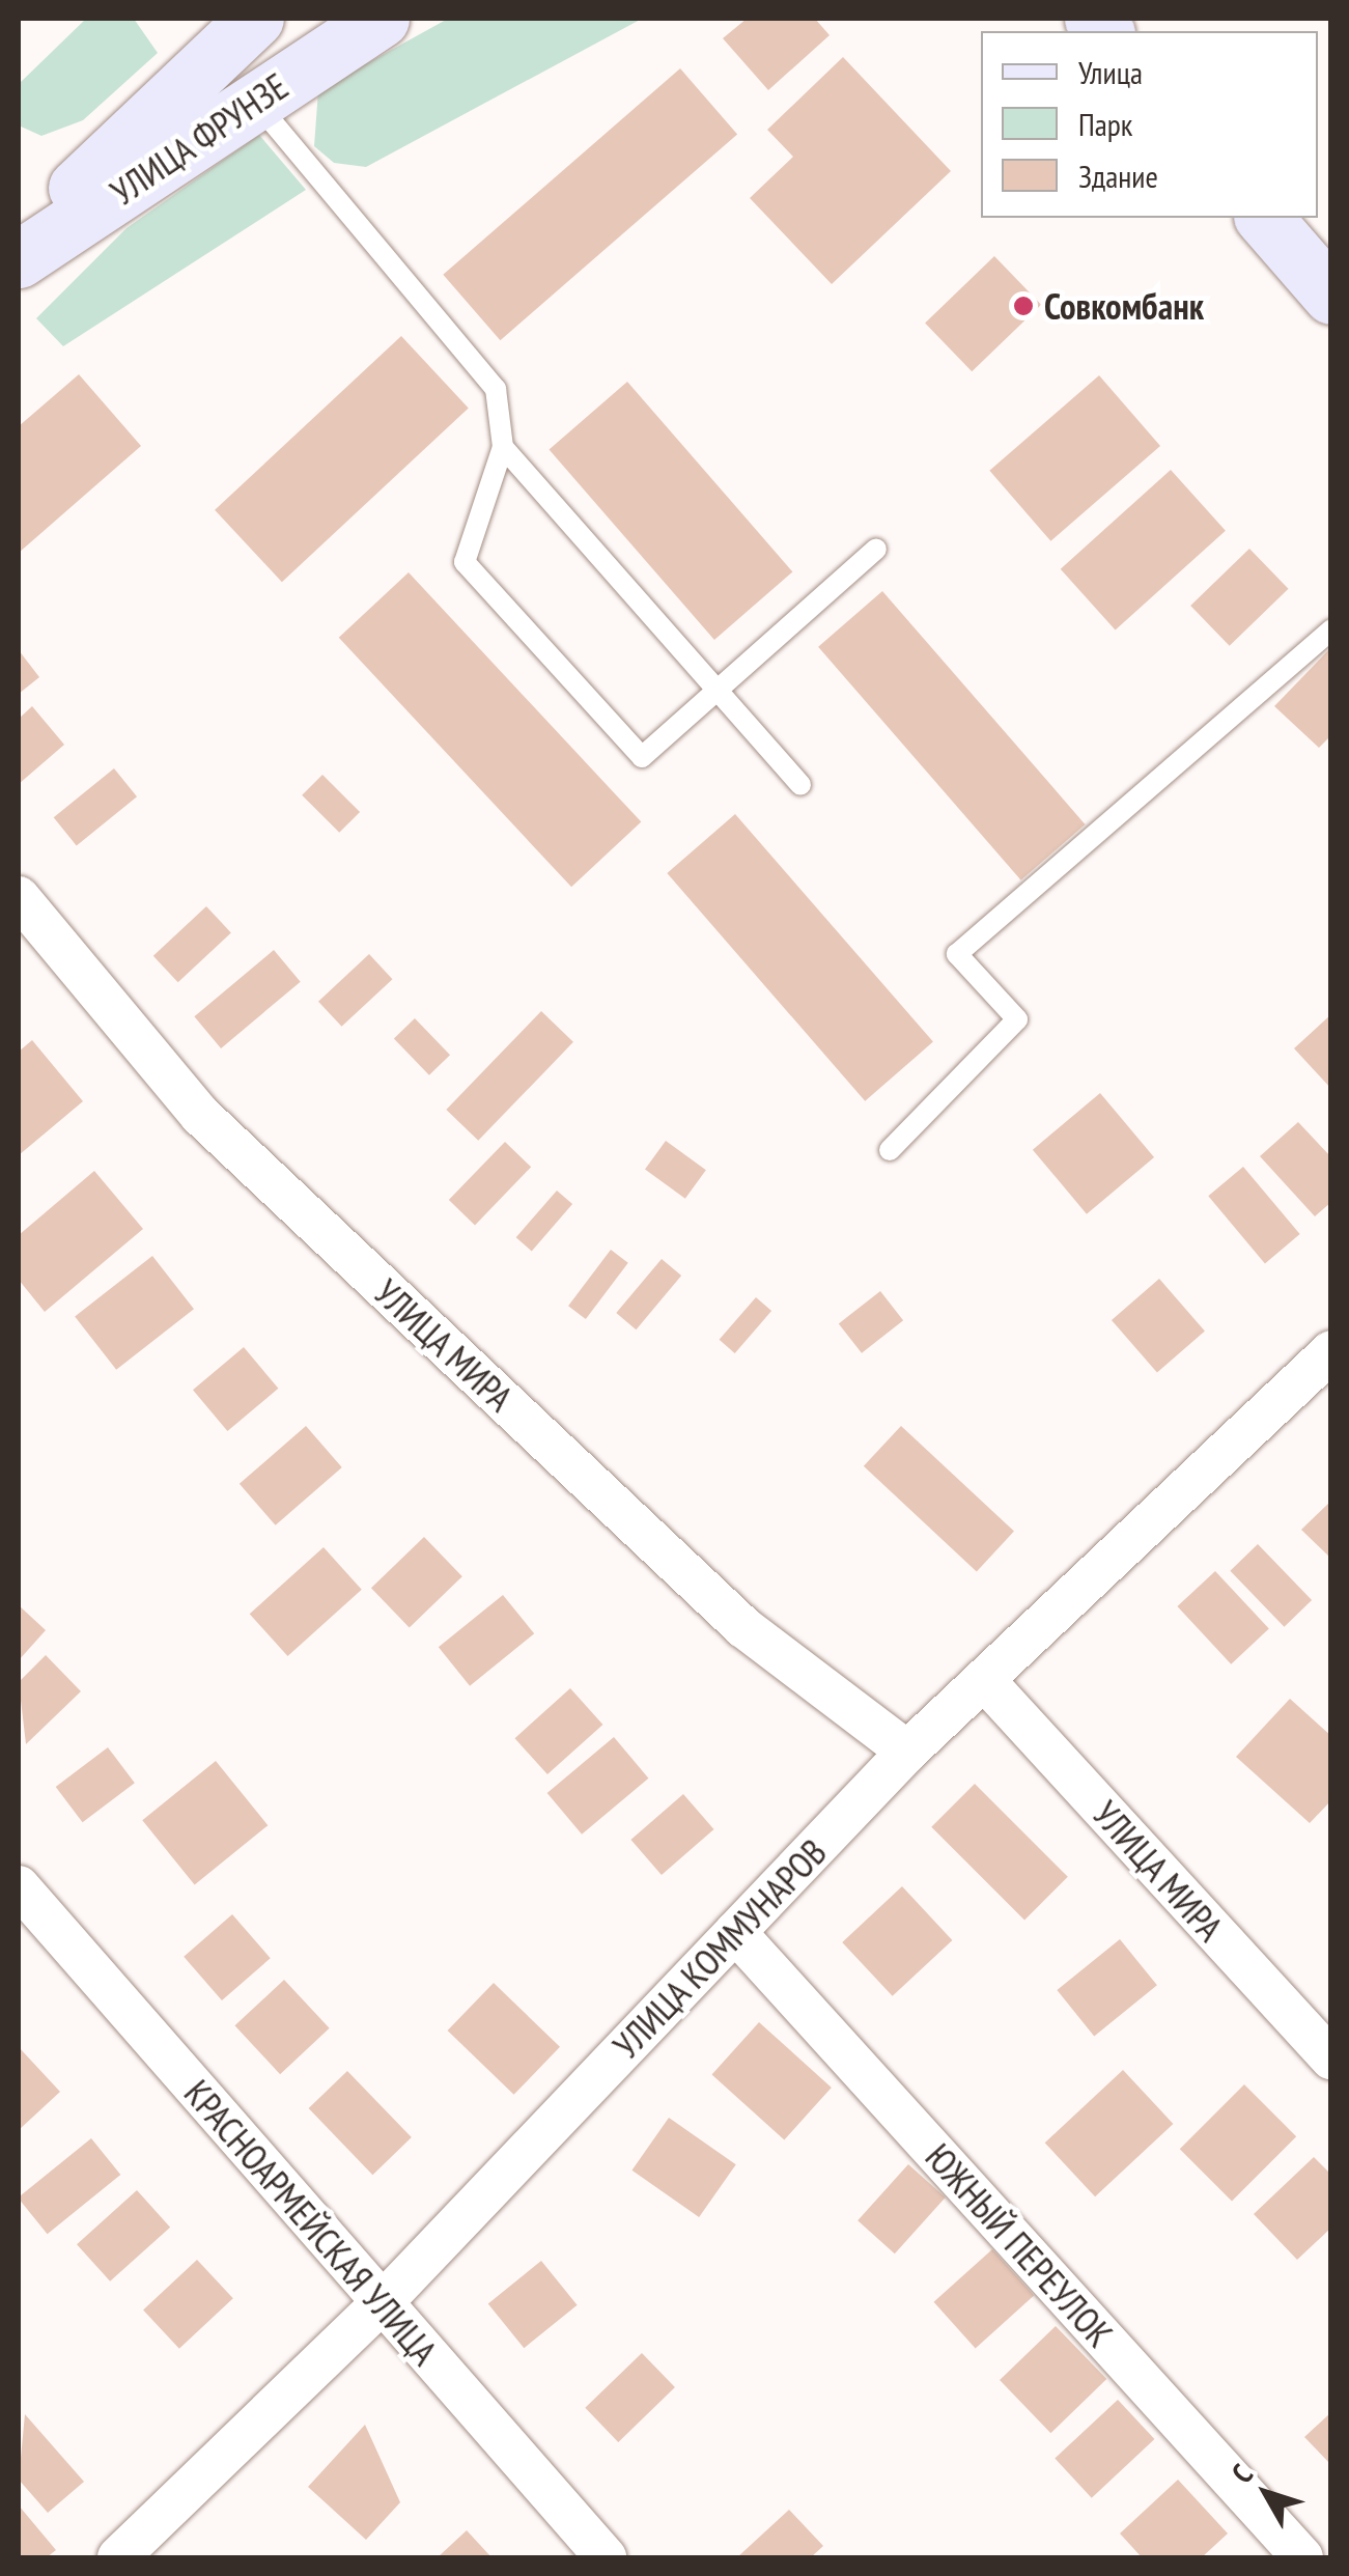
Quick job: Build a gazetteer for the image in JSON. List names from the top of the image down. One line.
{"streets":{"main road":["УЛИЦА ФРУНЗЕ"],"street":["УЛИЦА МИРА","УЛИЦА КОММУНАРОВ","КРАСНОАРМЕЙСКАЯ УЛИЦА","ЮЖНЫЙ ПЕРЕУЛОК"]},"crossings":[["УЛИЦА МИРА","УЛИЦА КОММУНАРОВ"],["УЛИЦА КОММУНАРОВ","КРАСНОАРМЕЙСКАЯ УЛИЦА"],["УЛИЦА КОММУНАРОВ","ЮЖНЫЙ ПЕРЕУЛОК"]],"places":["Совкомбанк"],"legend":["Улица","Парк","Здание"],"north":"top left"}
